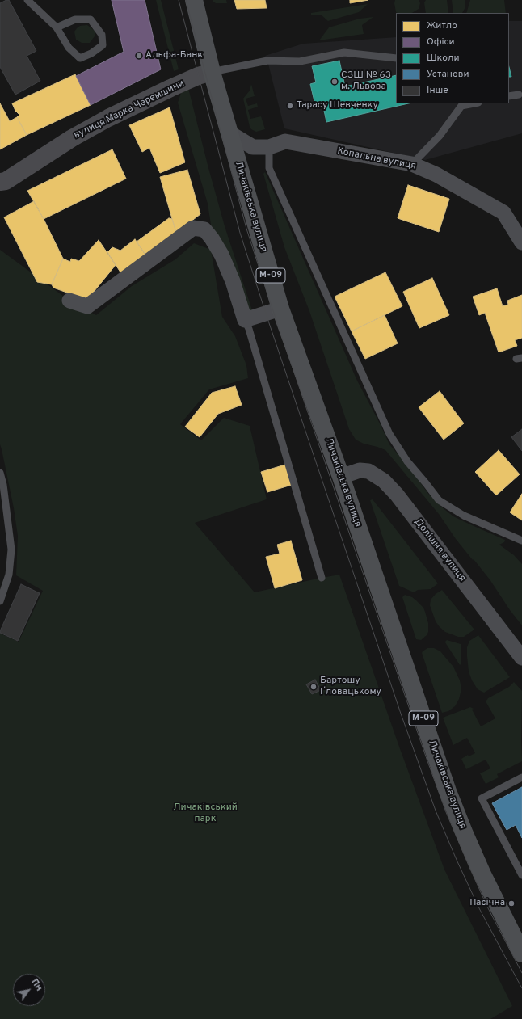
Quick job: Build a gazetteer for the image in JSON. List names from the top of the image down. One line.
{"streets":{"main road":["Личаківська вулиця","М-09"],"street":["вулиця Марка Черемшини","Копальна вулиця","Долішня вулиця"]},"crossings":[["вулиця Марка Черемшини","Личаківська вулиця"],["Копальна вулиця","Личаківська вулиця"],["Личаківська вулиця","Долішня вулиця"]],"parks":["Личаківський парк"],"places":["Альфа-Банк","СЗШ № 63 м. Львова","Тарасу Шевченку","Бартошу Ґловацькому","Пасічна"],"legend":["Житло","Офіси","Школи","Установи","Інше"],"north":"top right"}
